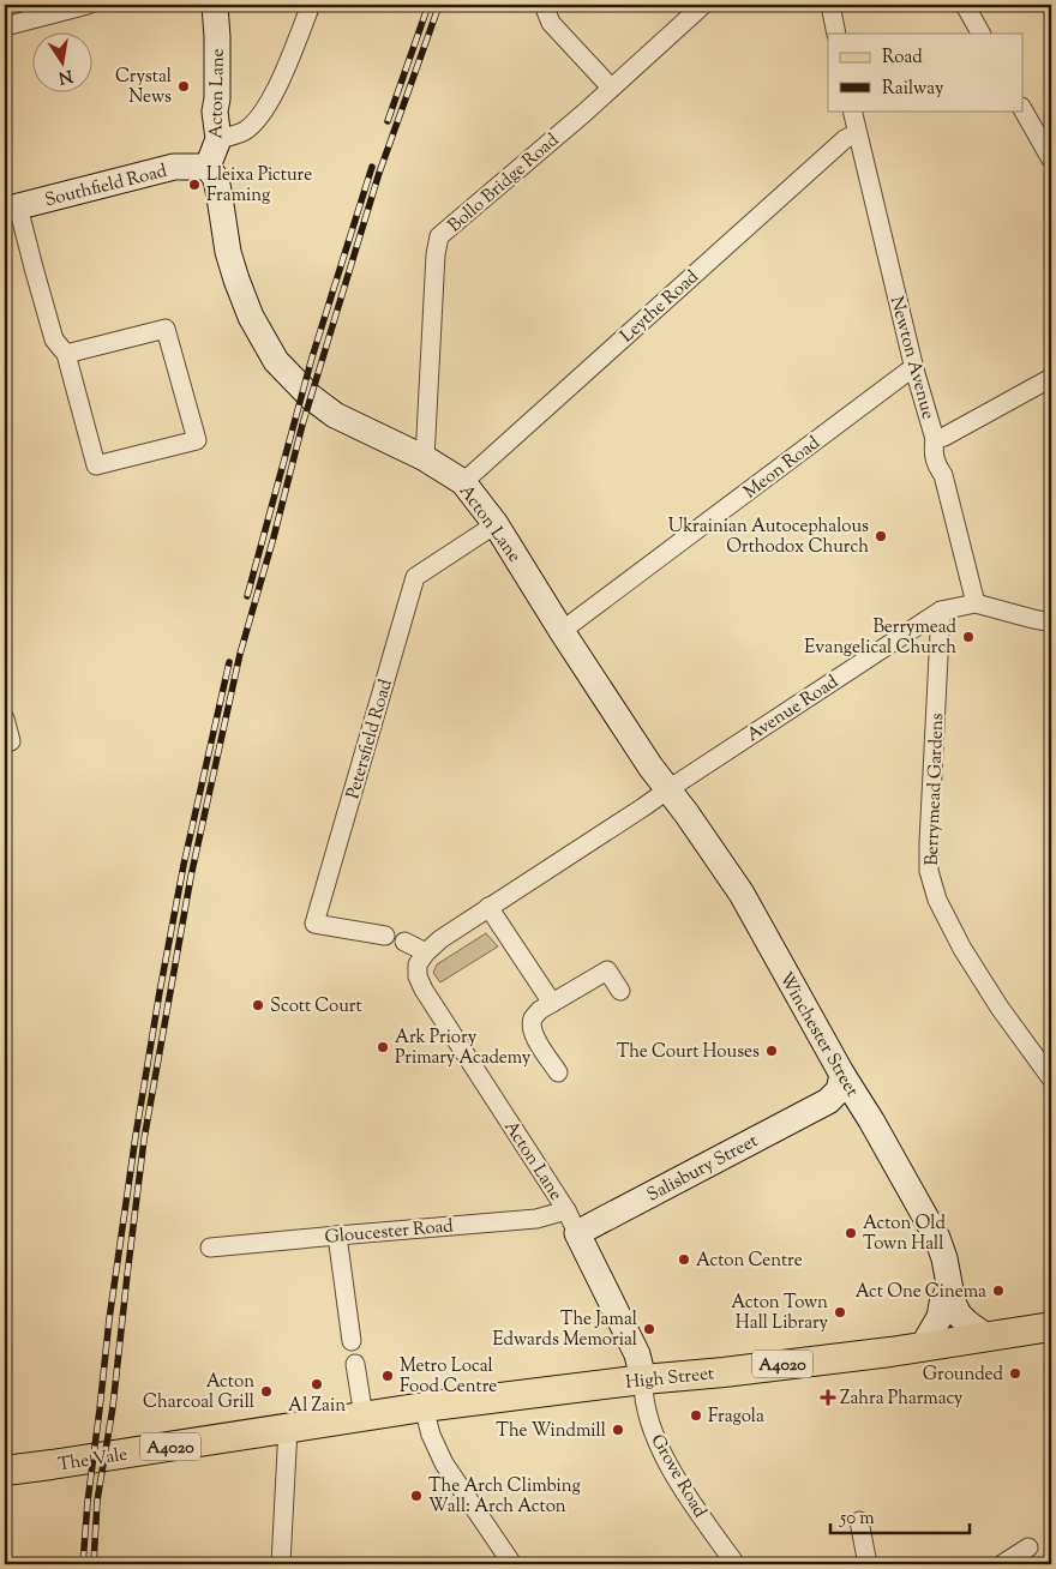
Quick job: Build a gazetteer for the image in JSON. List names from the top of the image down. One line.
{"streets":{"main road":["Acton Lane","Southfield Road","Winchester Street","Salisbury Street","A4020","High Street","The Vale"],"street":["Bollo Bridge Road","Leythe Road","Newton Avenue","Meon Road","Avenue Road","Petersfield Road","Berrymead Gardens","Gloucester Road","Grove Road"]},"crossings":[["Acton Lane","Bollo Bridge Road"],["Acton Lane","Southfield Road"],["Acton Lane","Leythe Road"],["Acton Lane","Meon Road"],["Acton Lane","Avenue Road"],["Acton Lane","Petersfield Road"],["Acton Lane","Winchester Street"],["Acton Lane","Salisbury Street"],["Acton Lane","Gloucester Road"],["Acton Lane","High Street"],["Acton Lane","Grove Road"],["Leythe Road","Newton Avenue"],["Newton Avenue","Meon Road"],["Newton Avenue","Avenue Road"],["Avenue Road","Berrymead Gardens"],["Avenue Road","Winchester Street"],["Winchester Street","High Street"],["High Street","The Vale"],["High Street","Grove Road"]],"places":{"other":["Crystal News","Lleixa Picture Framing","Ukrainian Autocephalous Orthodox Church","Berrymead Evangelical Church","Scott Court","Ark Priory Primary Academy","The Court Houses","Acton Old Town Hall","Acton Centre","Act One Cinema","Acton Town Hall Library","The Jamal Edwards Memorial","Grounded","Metro Local Food Centre","Al Zain","Acton Charcoal Grill","Fragola","The Windmill","The Arch Climbing Wall: Arch Acton"],"health":["Zahra Pharmacy"]},"legend":["Road","Railway"],"scale_bar":"50 m","north":"bottom"}
